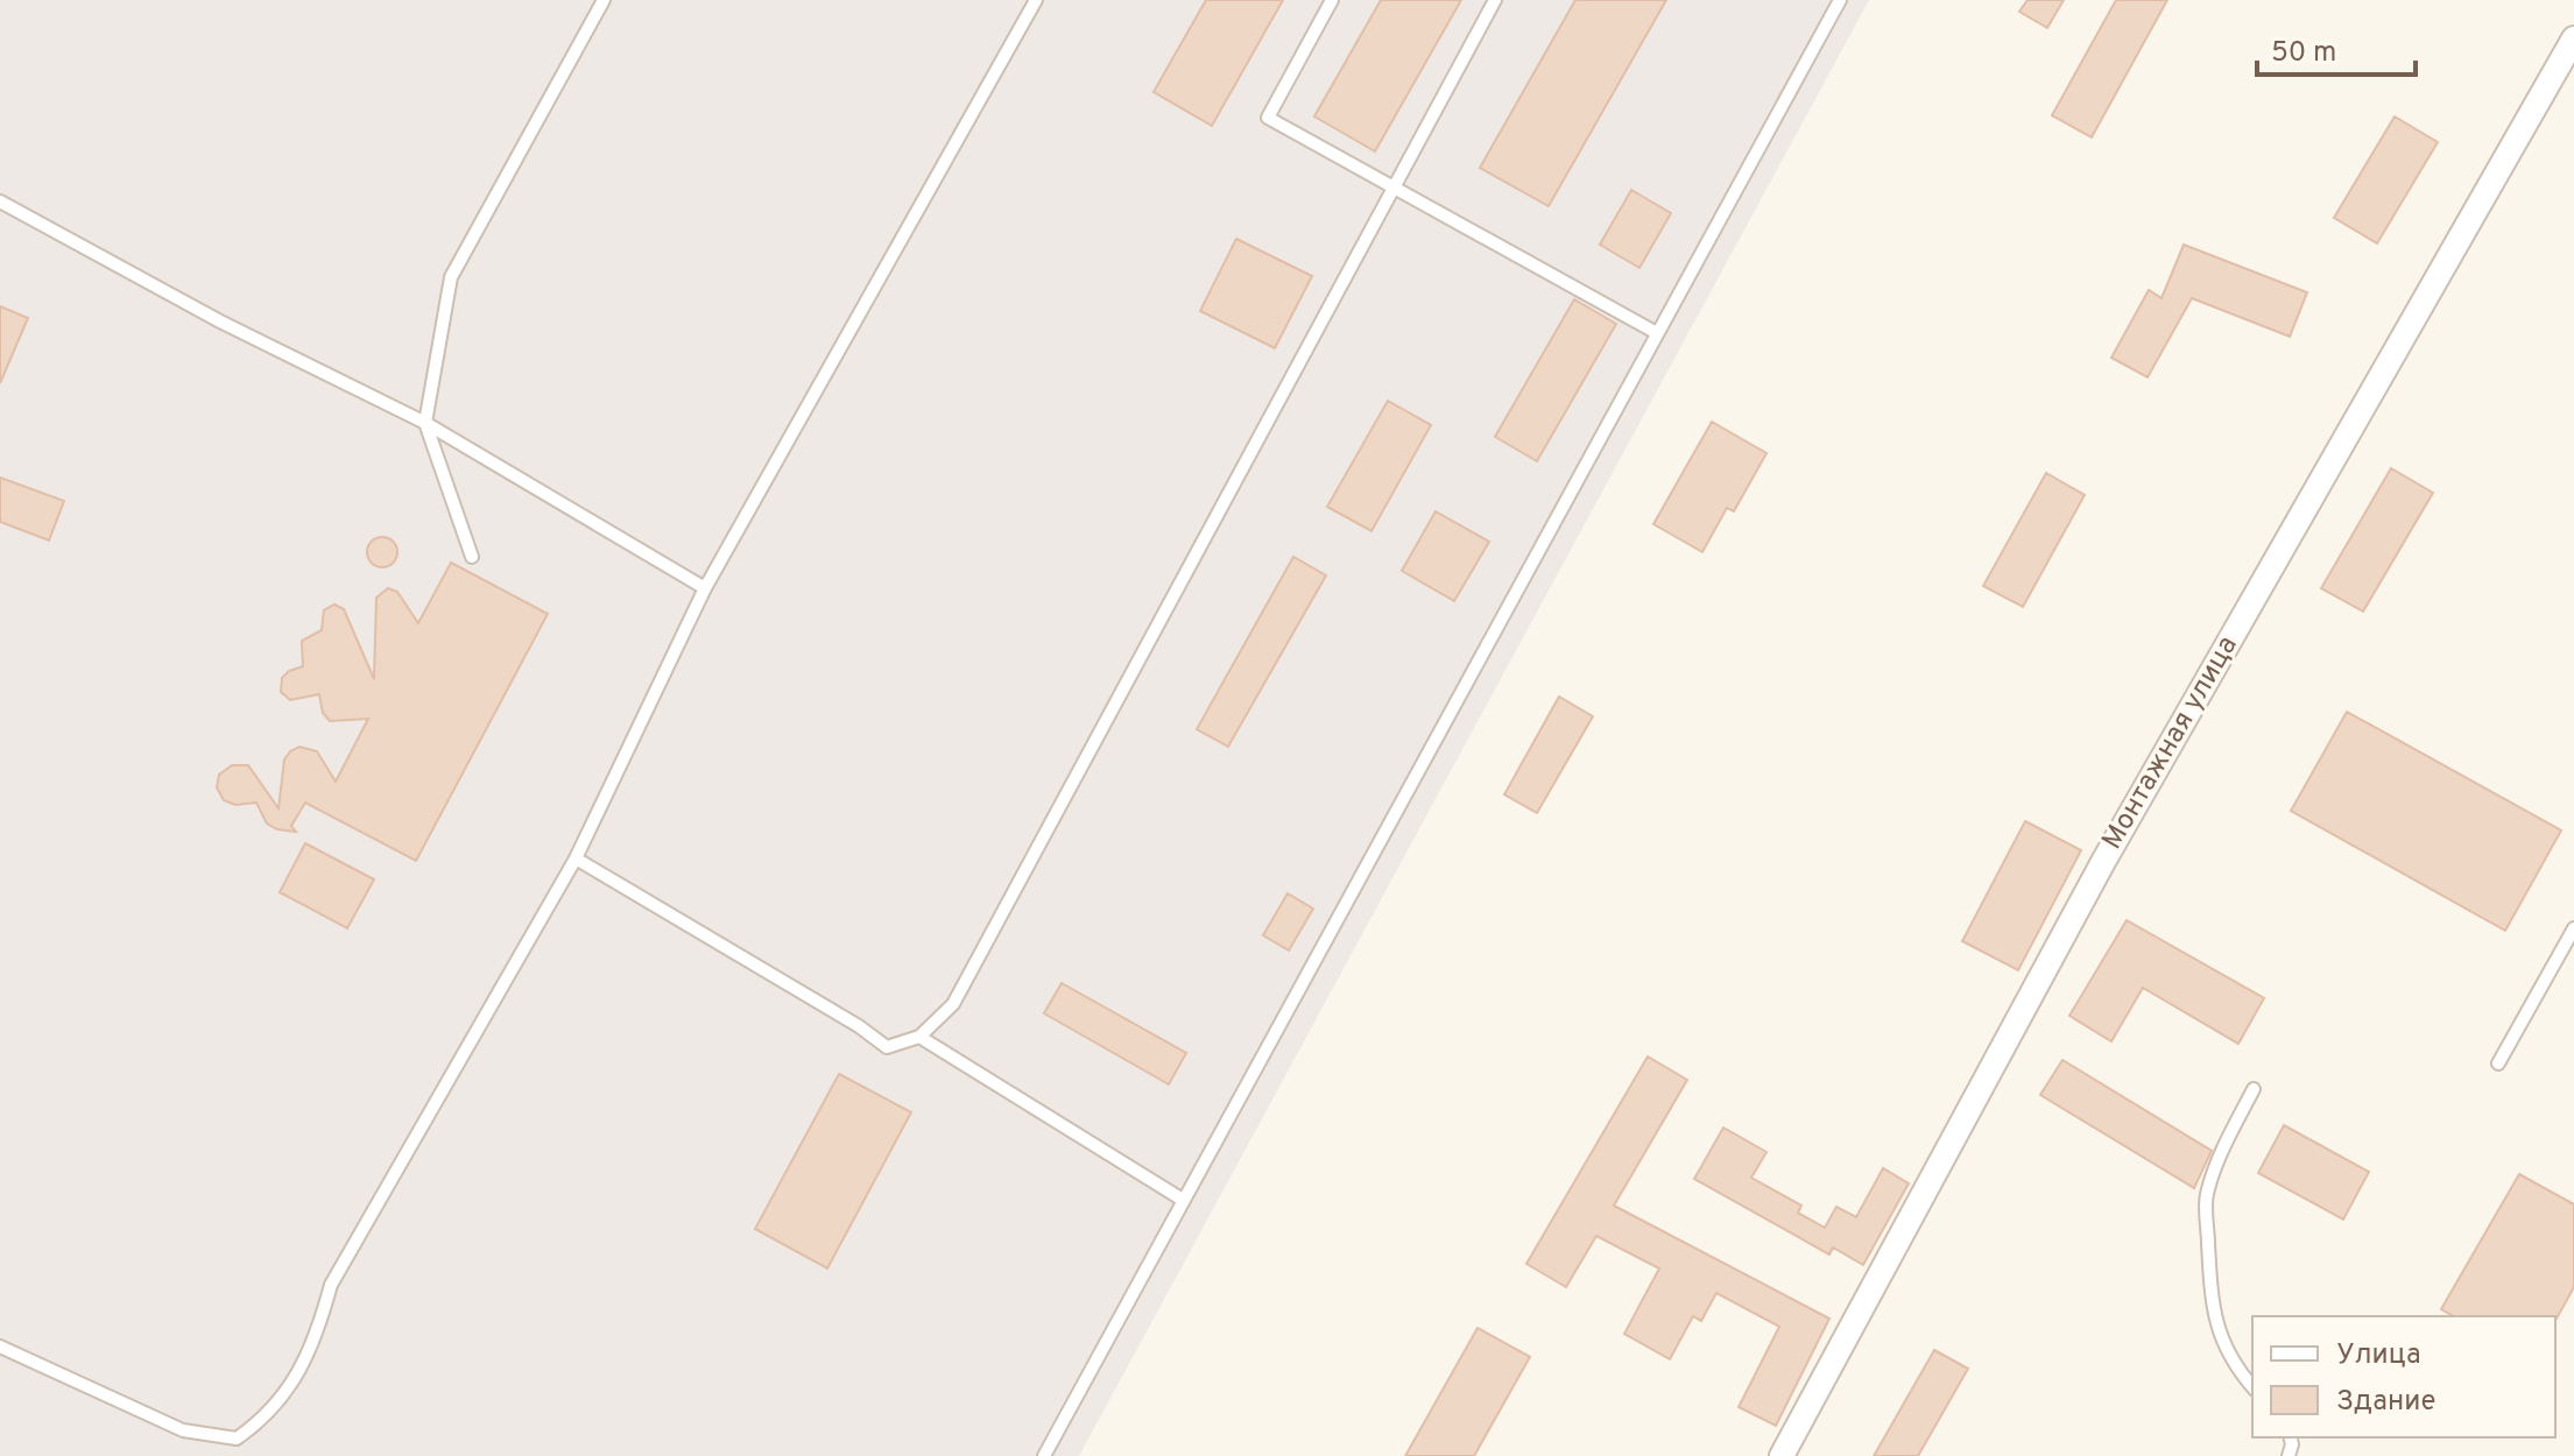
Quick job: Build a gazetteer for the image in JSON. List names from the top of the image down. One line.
{"streets":{"street":["Монтажная улица"]},"legend":["Улица","Здание"],"scale_bar":"50 m"}
